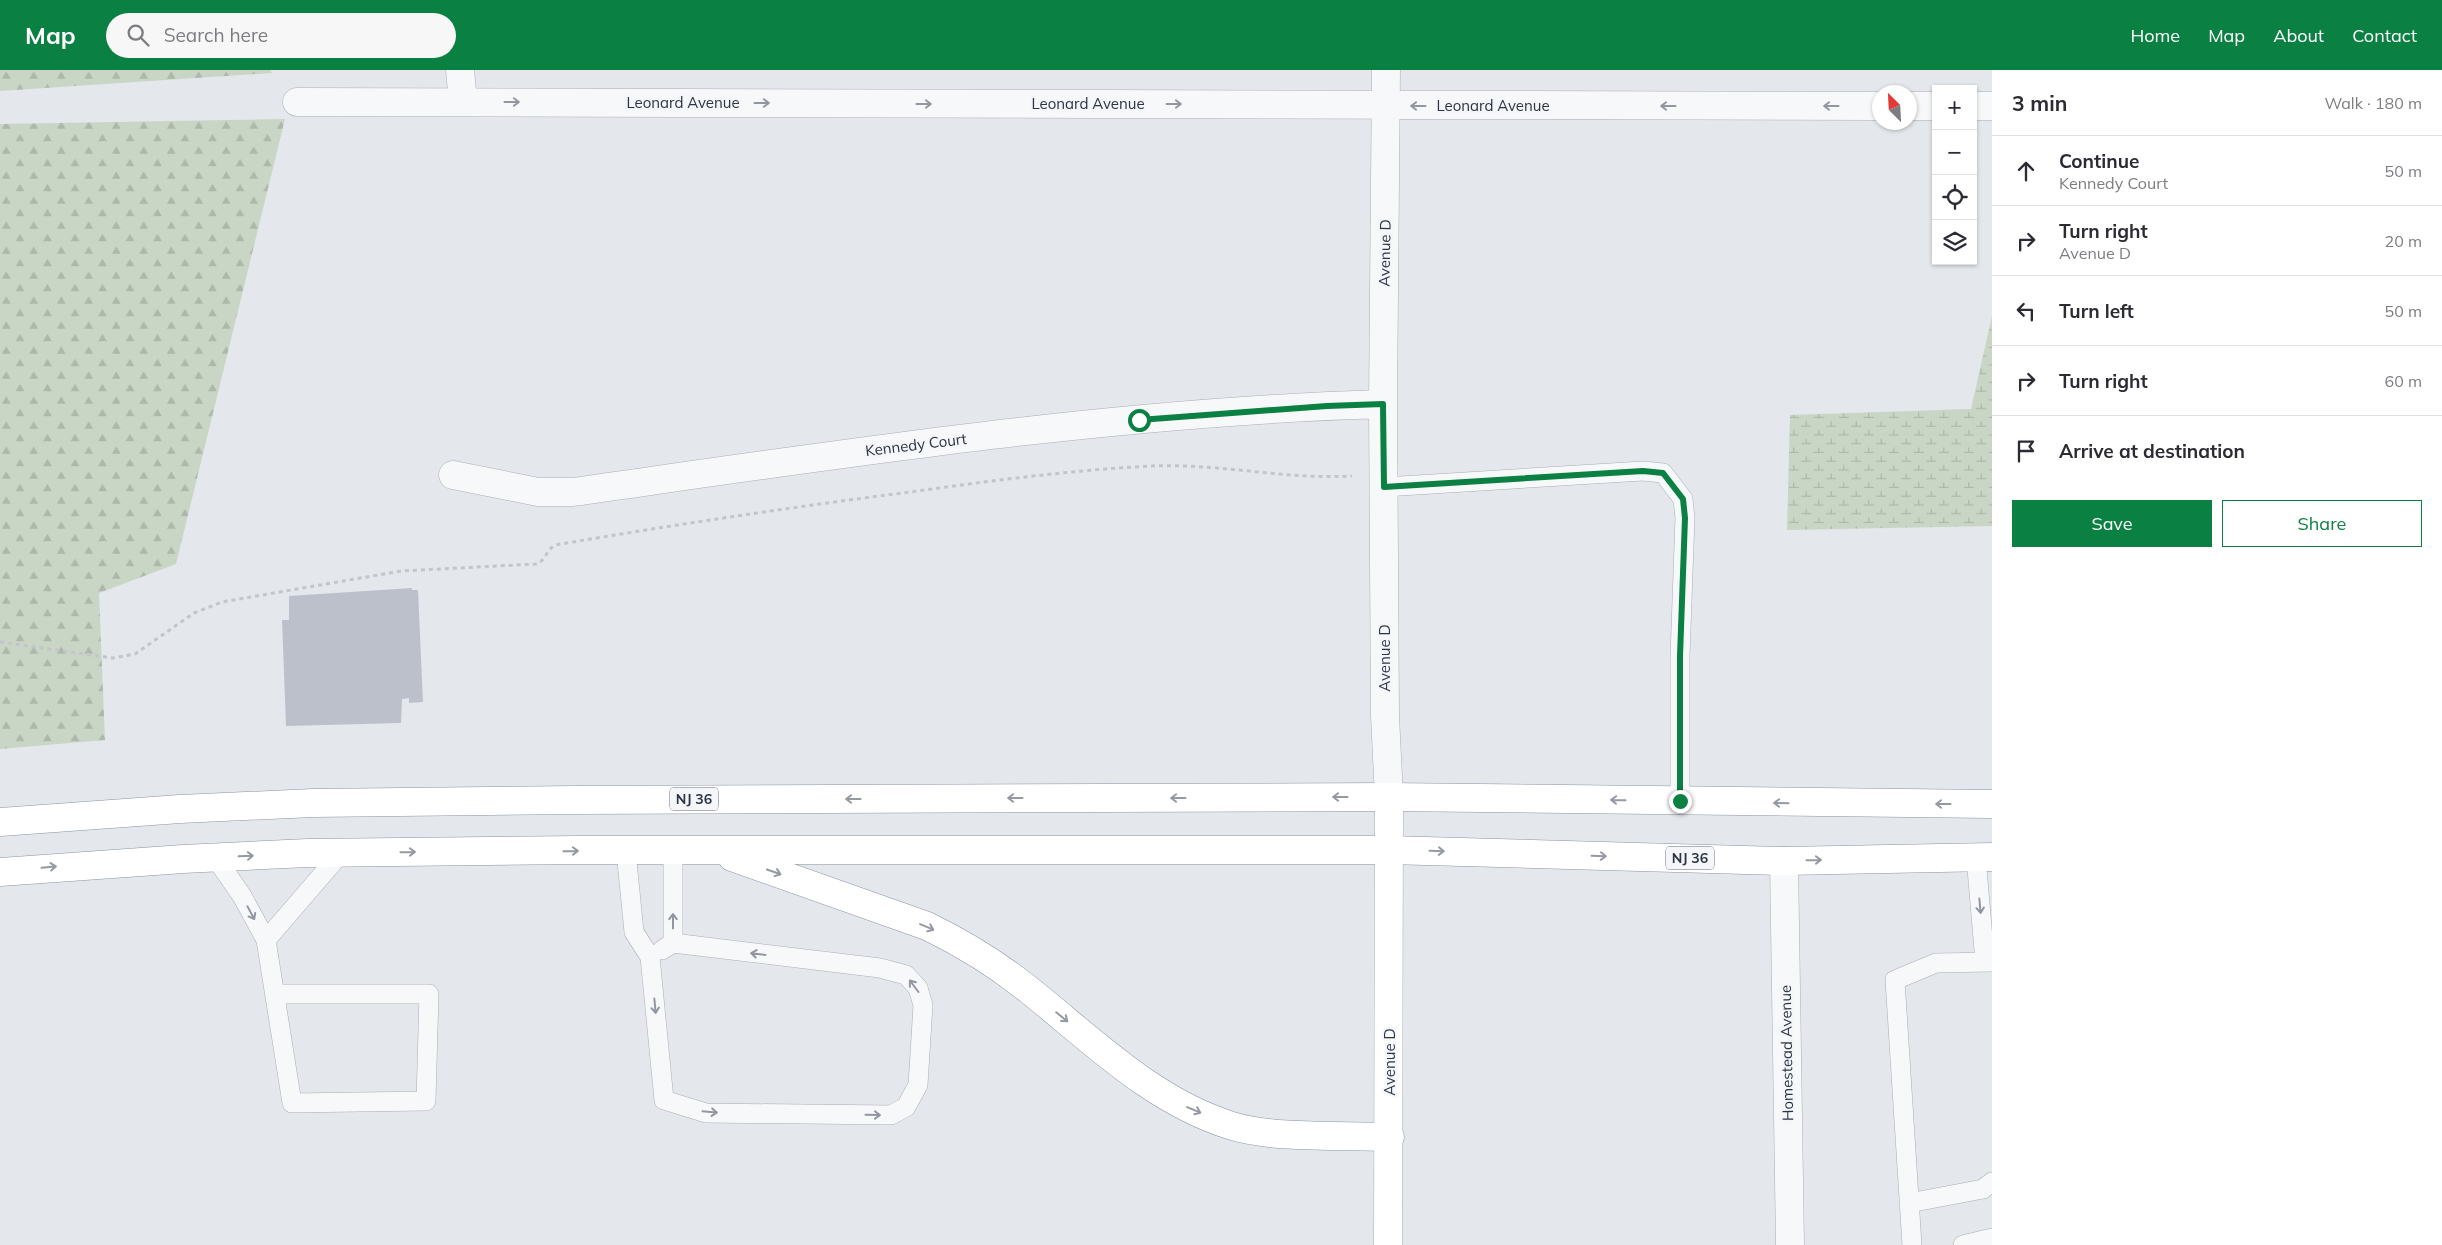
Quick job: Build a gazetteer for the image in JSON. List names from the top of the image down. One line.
{"streets":{"main road":["Avenue D","NJ 36"],"street":["Leonard Avenue","Kennedy Court","Homestead Avenue"]},"crossings":[["Leonard Avenue","Avenue D"],["Avenue D","Kennedy Court"],["Avenue D","NJ 36"],["NJ 36","Homestead Avenue"]],"north":"top left","page":{"header":"Map","search":"Search here","nav":["Home","Map","About","Contact"],"heading":["3 min","Walk · 180 m"],"map_buttons":["+","−"],"list":[["Continue","Kennedy Court","50 m"],["Turn right","Avenue D","20 m"],["Turn left","50 m"],["Turn right","60 m"],"Arrive at destination"],"buttons":["Save","Share"]}}
